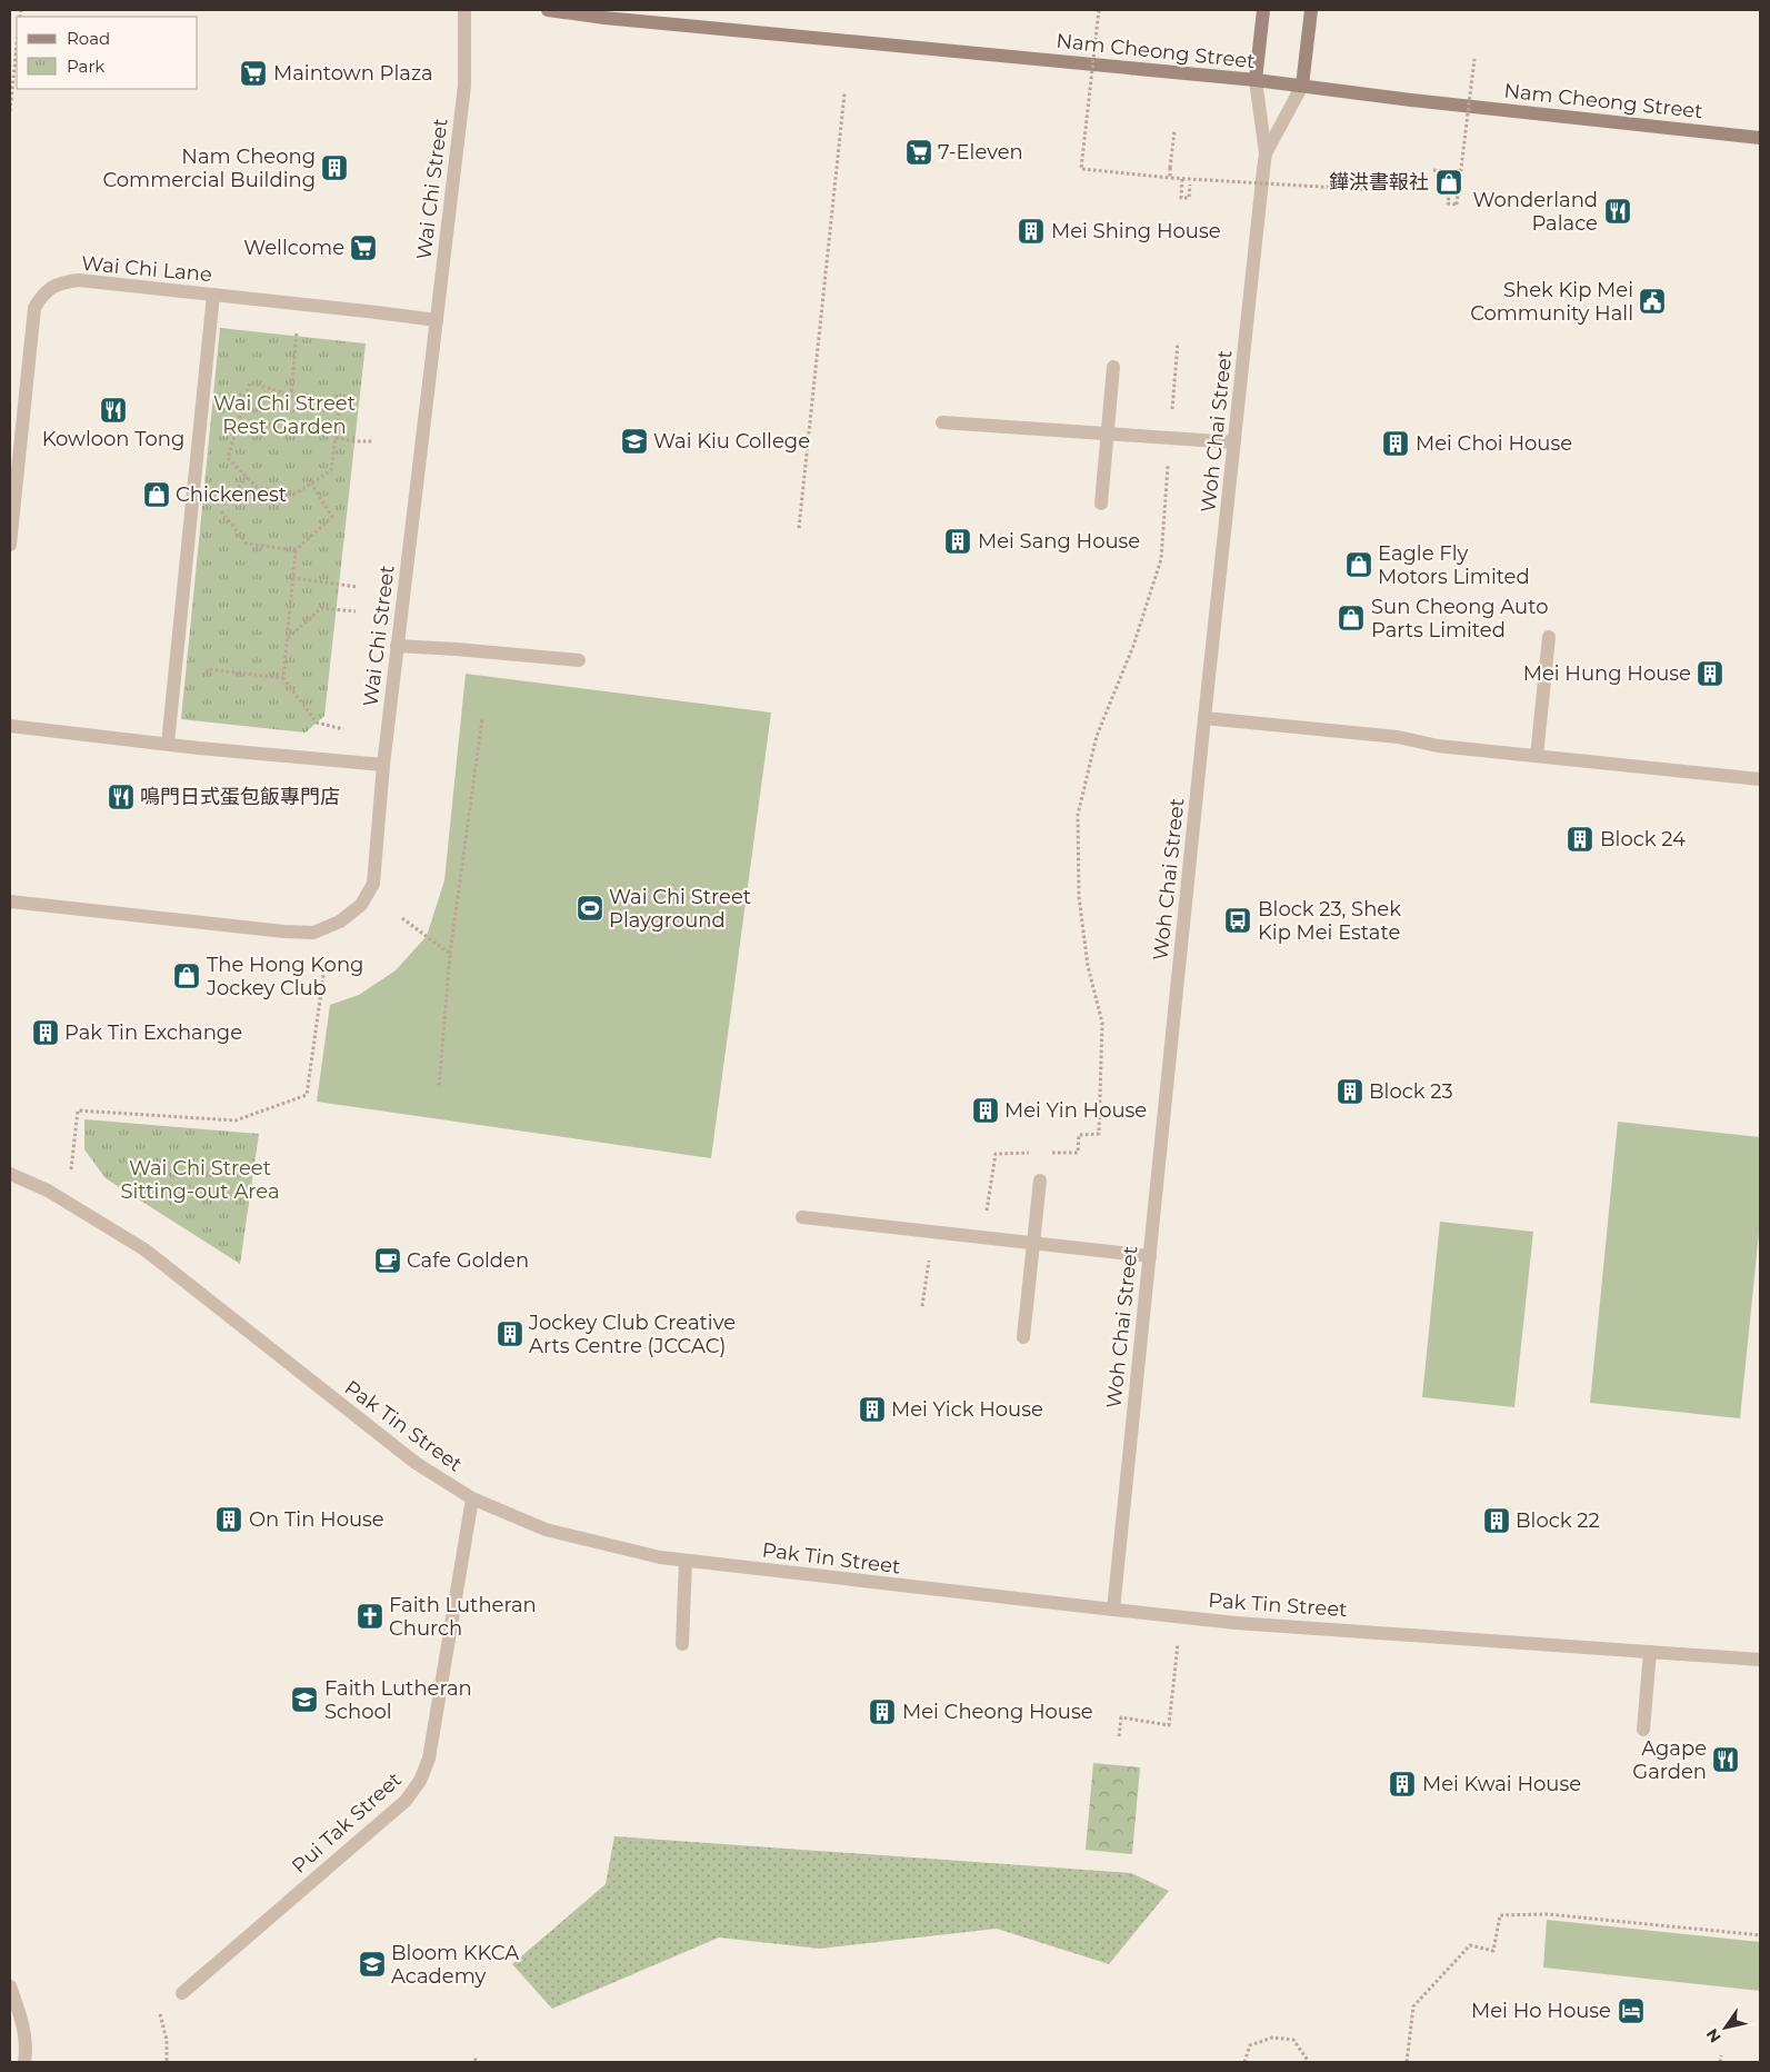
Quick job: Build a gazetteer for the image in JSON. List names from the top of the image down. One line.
{"streets":{"main road":["Nam Cheong Street","Woh Chai Street"],"street":["Wai Chi Street","Wai Chi Lane","Pak Tin Street","Pui Tak Street"]},"crossings":[["Nam Cheong Street","Woh Chai Street"],["Wai Chi Street","Wai Chi Lane"],["Woh Chai Street","Pak Tin Street"],["Pak Tin Street","Pui Tak Street"]],"parks":["Wai Chi Street Rest Garden","Wai Chi Street Sitting-out Area"],"places":{"supermarket":["Maintown Plaza","7-Eleven","Wellcome"],"building":["Nam Cheong Commercial Building","Mei Shing House","Mei Choi House","Mei Sang House","Mei Hung House","Block 24","Pak Tin Exchange","Block 23","Mei Yin House","Jockey Club Creative Arts Centre (JCCAC)","Mei Yick House","On Tin House","Block 22","Mei Cheong House","Mei Kwai House"],"shop":["鏵洪書報社","Chickenest","Eagle Fly Motors Limited","Sun Cheong Auto Parts Limited","The Hong Kong Jockey Club"],"restaurant":["Wonderland Palace","Kowloon Tong","鳴門日式蛋包飯專門店","Agape Garden"],"public building":["Shek Kip Mei Community Hall"],"school or university":["Wai Kiu College","Faith Lutheran School","Bloom KKCA Academy"],"sports":["Wai Chi Street Playground"],"bus stop":["Block 23, Shek Kip Mei Estate"],"cafe":["Cafe Golden"],"church":["Faith Lutheran Church"],"hotel":["Mei Ho House"]},"legend":["Road","Park"],"north":"bottom left"}
